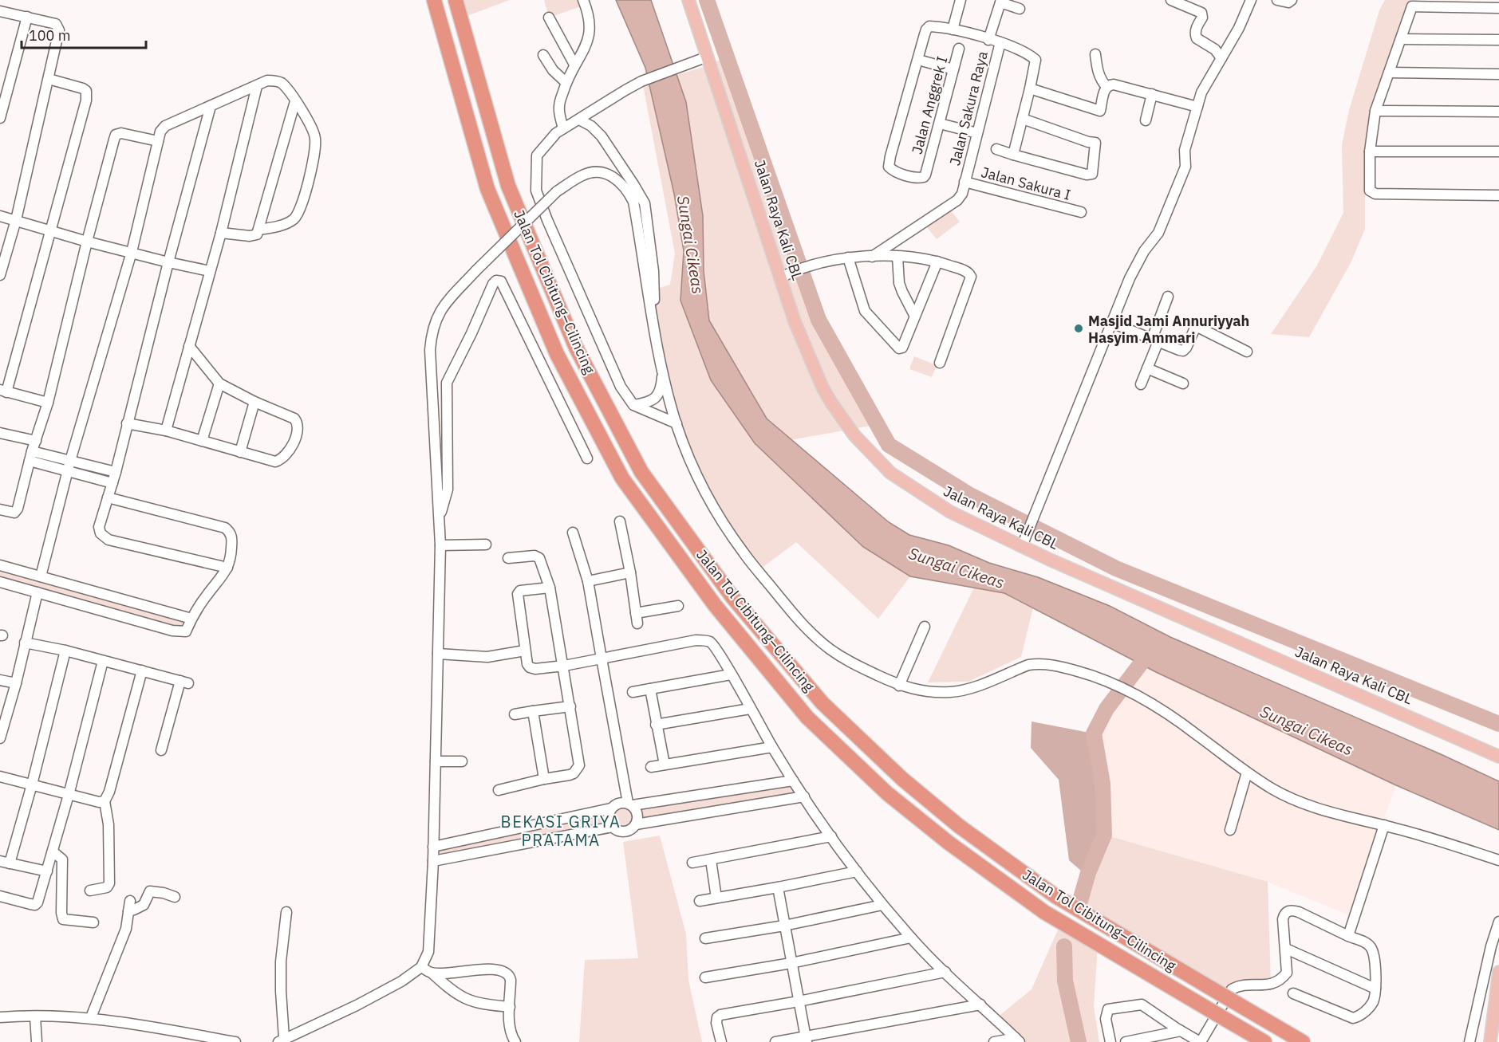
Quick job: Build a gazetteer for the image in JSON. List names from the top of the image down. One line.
{"streets":{"highway":["Jalan Tol Cibitung–Cilincing"],"main road":["Jalan Raya Kali CBL"],"street":["Jalan Anggrek I","Jalan Sakura Raya","Jalan Sakura I"]},"crossings":[["Jalan Sakura Raya","Jalan Sakura I"]],"districts":["BEKASI GRIYA PRATAMA"],"water":["Sungai Cikeas"],"places":["Masjid Jami Annuriyyah Hasyim Ammari"],"scale_bar":"100 m"}
